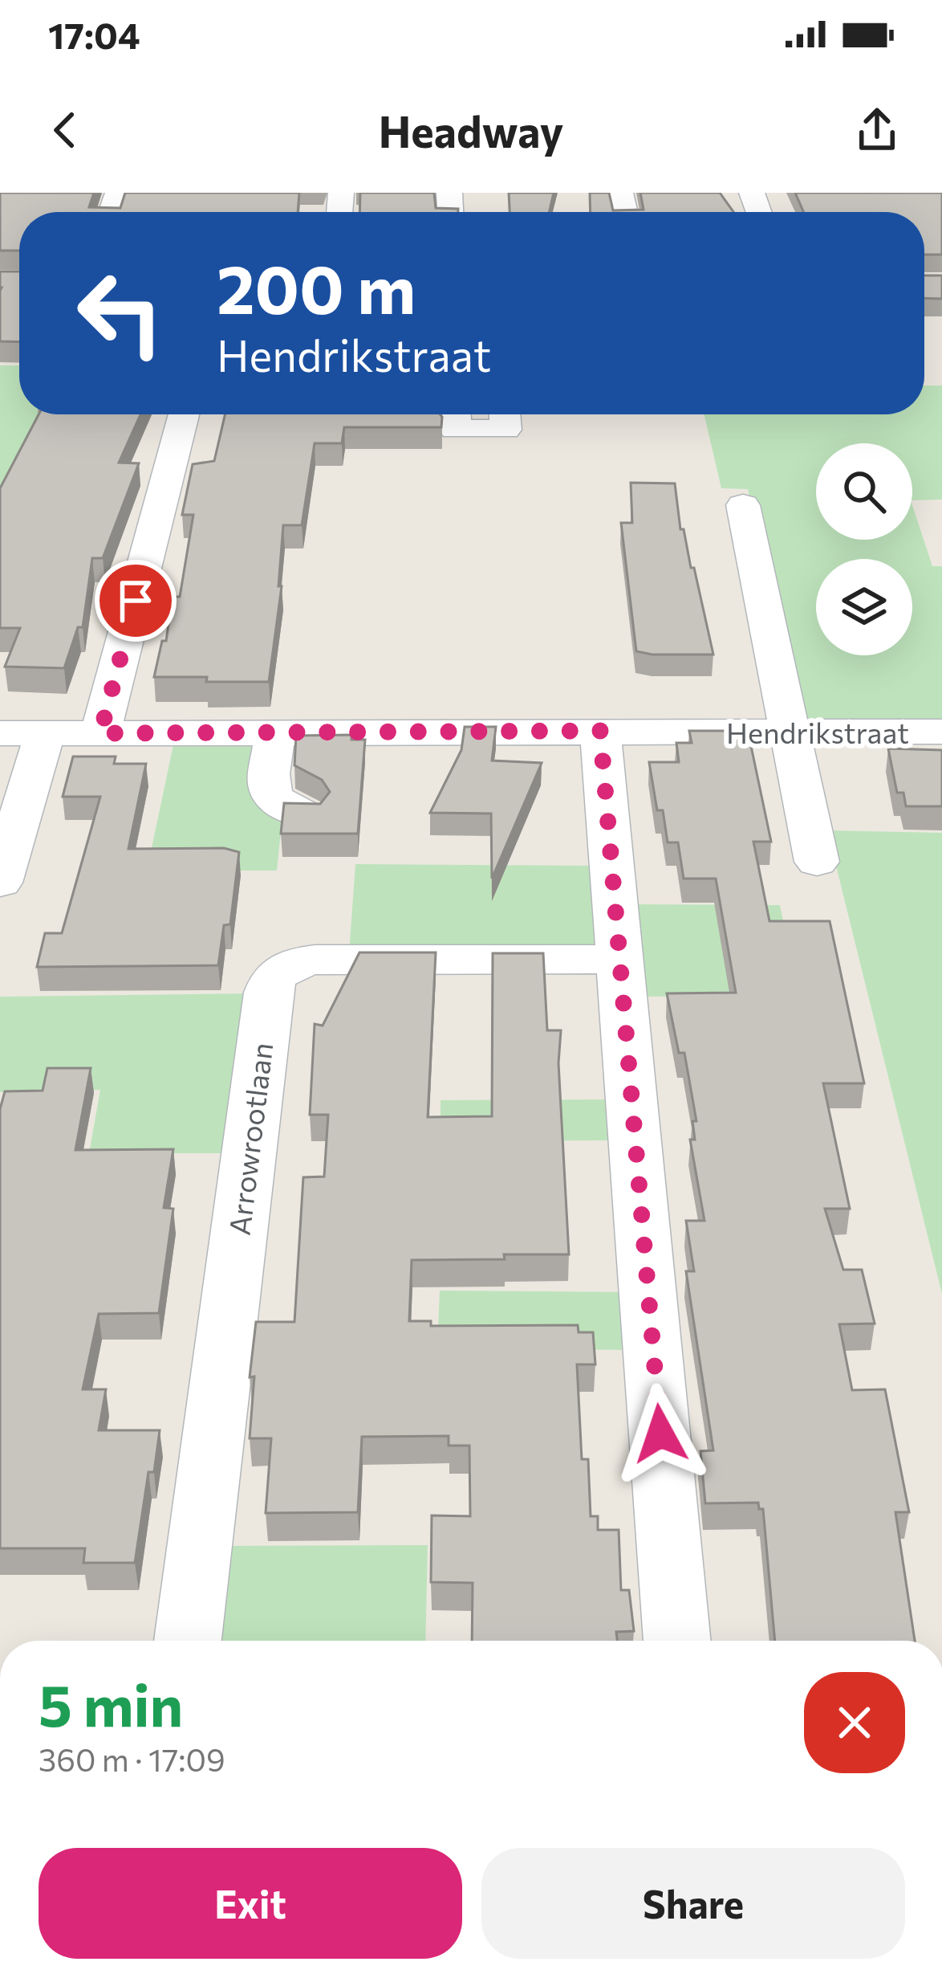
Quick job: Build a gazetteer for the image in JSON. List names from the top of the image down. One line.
{"streets":{"street":["Hendrikstraat","Arrowrootlaan"]},"page":{"status":"17:04","header":"Headway","turn":["200 m","Hendrikstraat"],"heading":["5 min","360 m · 17:09"],"buttons":["Exit","Share"]}}
